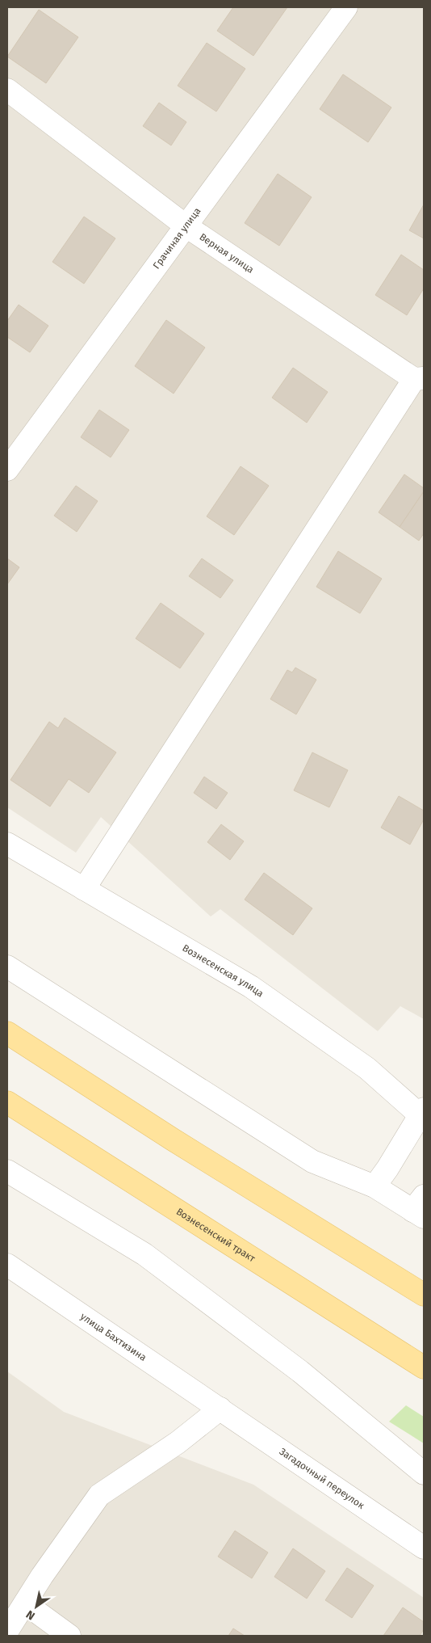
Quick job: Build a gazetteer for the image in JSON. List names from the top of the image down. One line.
{"streets":{"main road":["Вознесенский тракт"],"street":["Грачиная улица","Верная улица","Вознесенская улица","улица Бахтизина","Загадочный переулок"]},"crossings":[["Грачиная улица","Верная улица"],["улица Бахтизина","Загадочный переулок"]],"north":"bottom left"}
